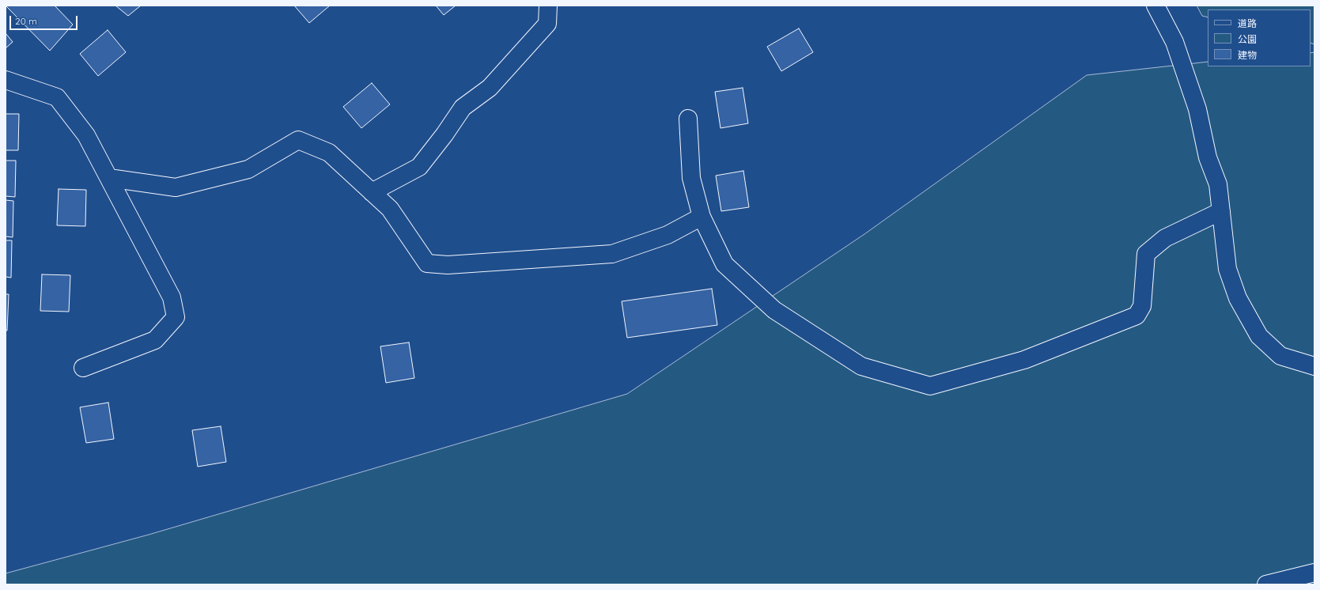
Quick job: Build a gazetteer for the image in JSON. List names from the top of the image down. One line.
{"legend":["道路","公園","建物"],"scale_bar":"20 m"}
